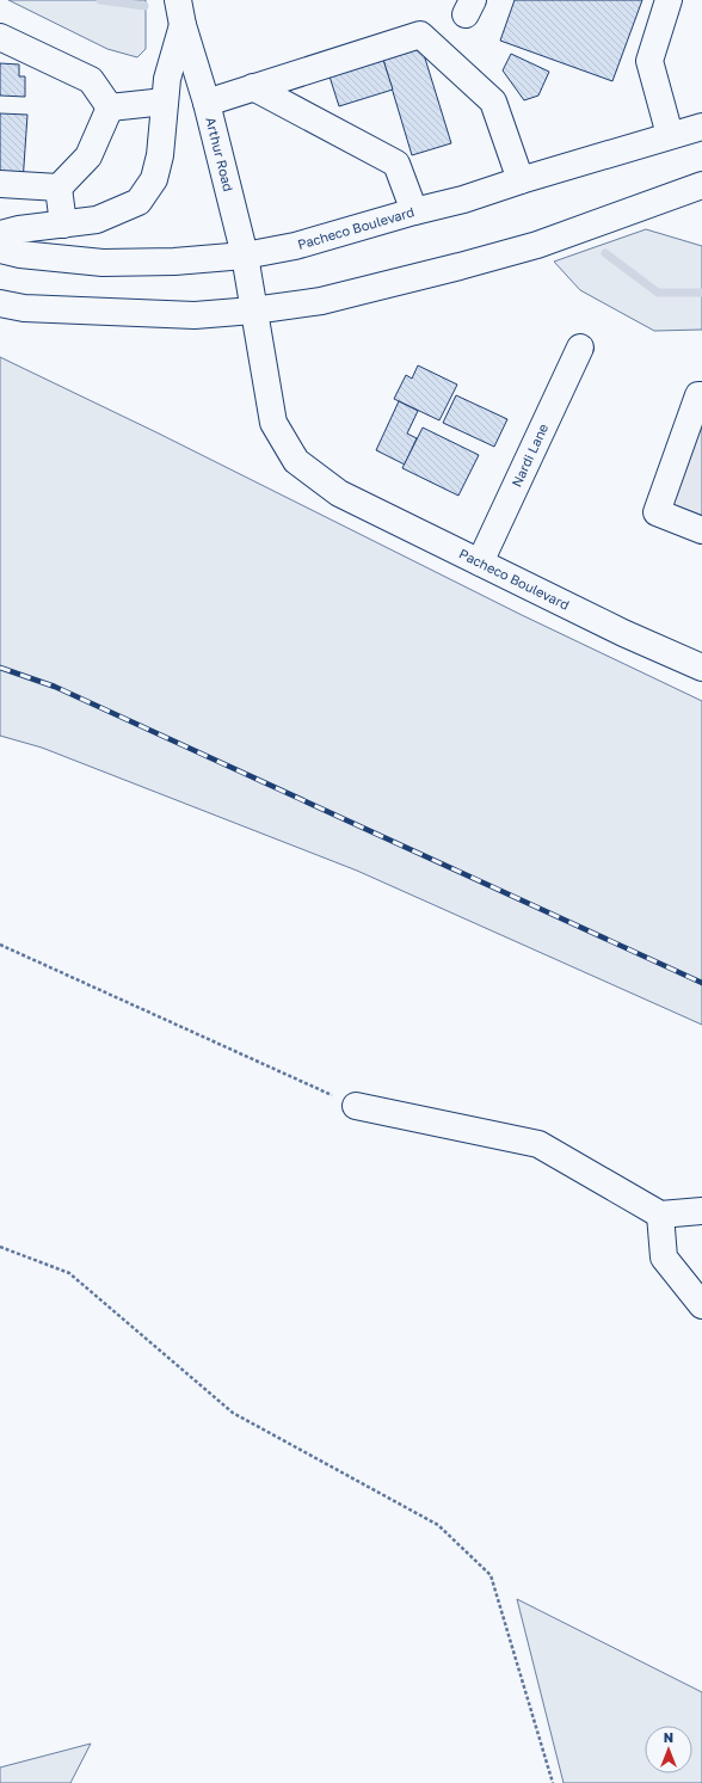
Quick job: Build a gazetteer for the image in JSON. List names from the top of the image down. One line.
{"streets":{"main road":["Arthur Road","Pacheco Boulevard","Nardi Lane"]},"crossings":[["Arthur Road","Pacheco Boulevard"],["Pacheco Boulevard","Nardi Lane"]],"north":"top"}
